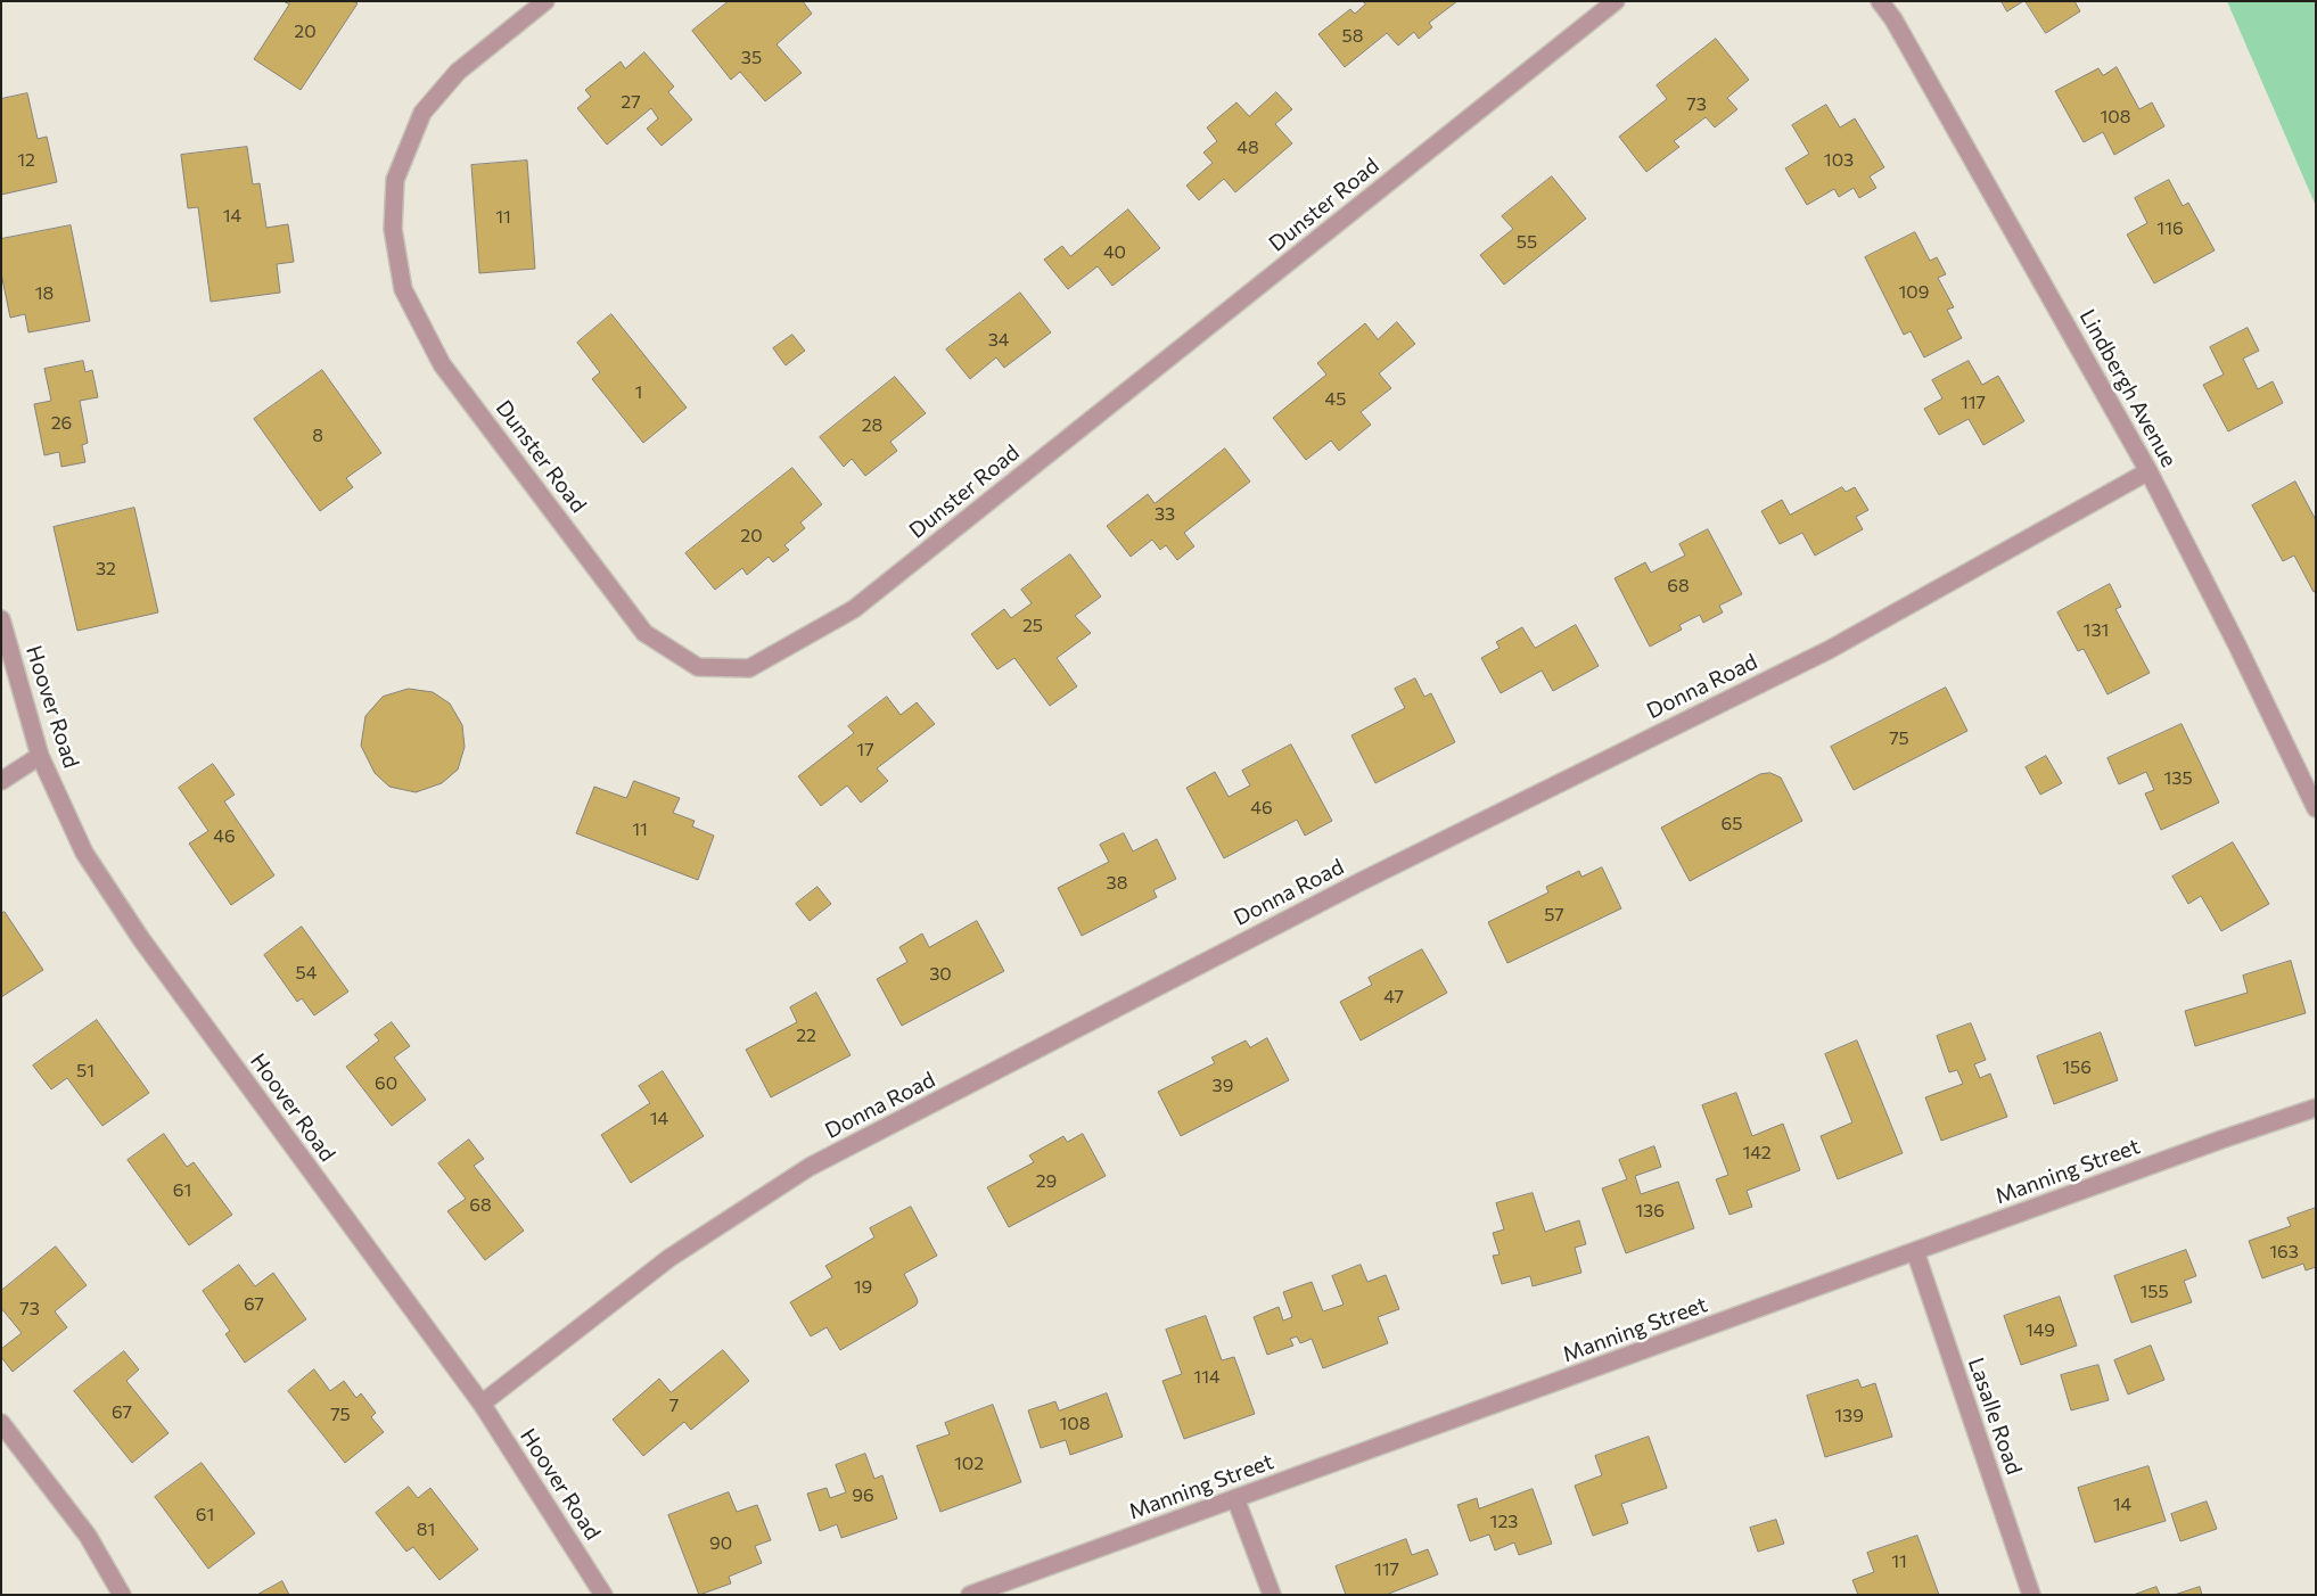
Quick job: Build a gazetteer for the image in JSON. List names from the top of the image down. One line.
{"streets":{"street":["Dunster Road","Lindbergh Avenue","Donna Road","Hoover Road","Manning Street","Lasalle Road"]},"crossings":[["Lindbergh Avenue","Donna Road"],["Donna Road","Hoover Road"],["Manning Street","Lasalle Road"]],"house_numbers":["20","58","35","27","73","108","48","12","103","14","11","116","55","40","109","18","34","1","45","117","26","28","8","33","20","32","68","25","131","75","17","135","46","65","11","46","38","57","54","30","47","22","156","51","60","39","14","142","29","61","68","136","163","19","155","67","73","149","114","7","67","75","139","108","102","96","14","61","123","81","90","11","117"]}
